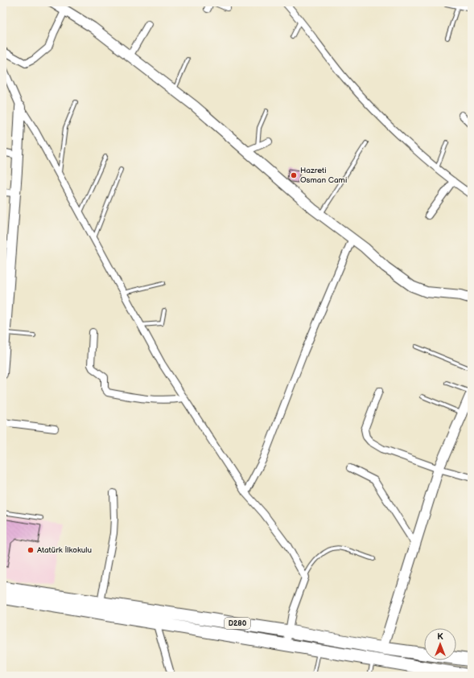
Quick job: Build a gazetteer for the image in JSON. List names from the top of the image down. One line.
{"streets":{"highway":["D280"]},"places":["Hazreti Osman Cami","Atatürk İlkokulu"],"north":"top"}
